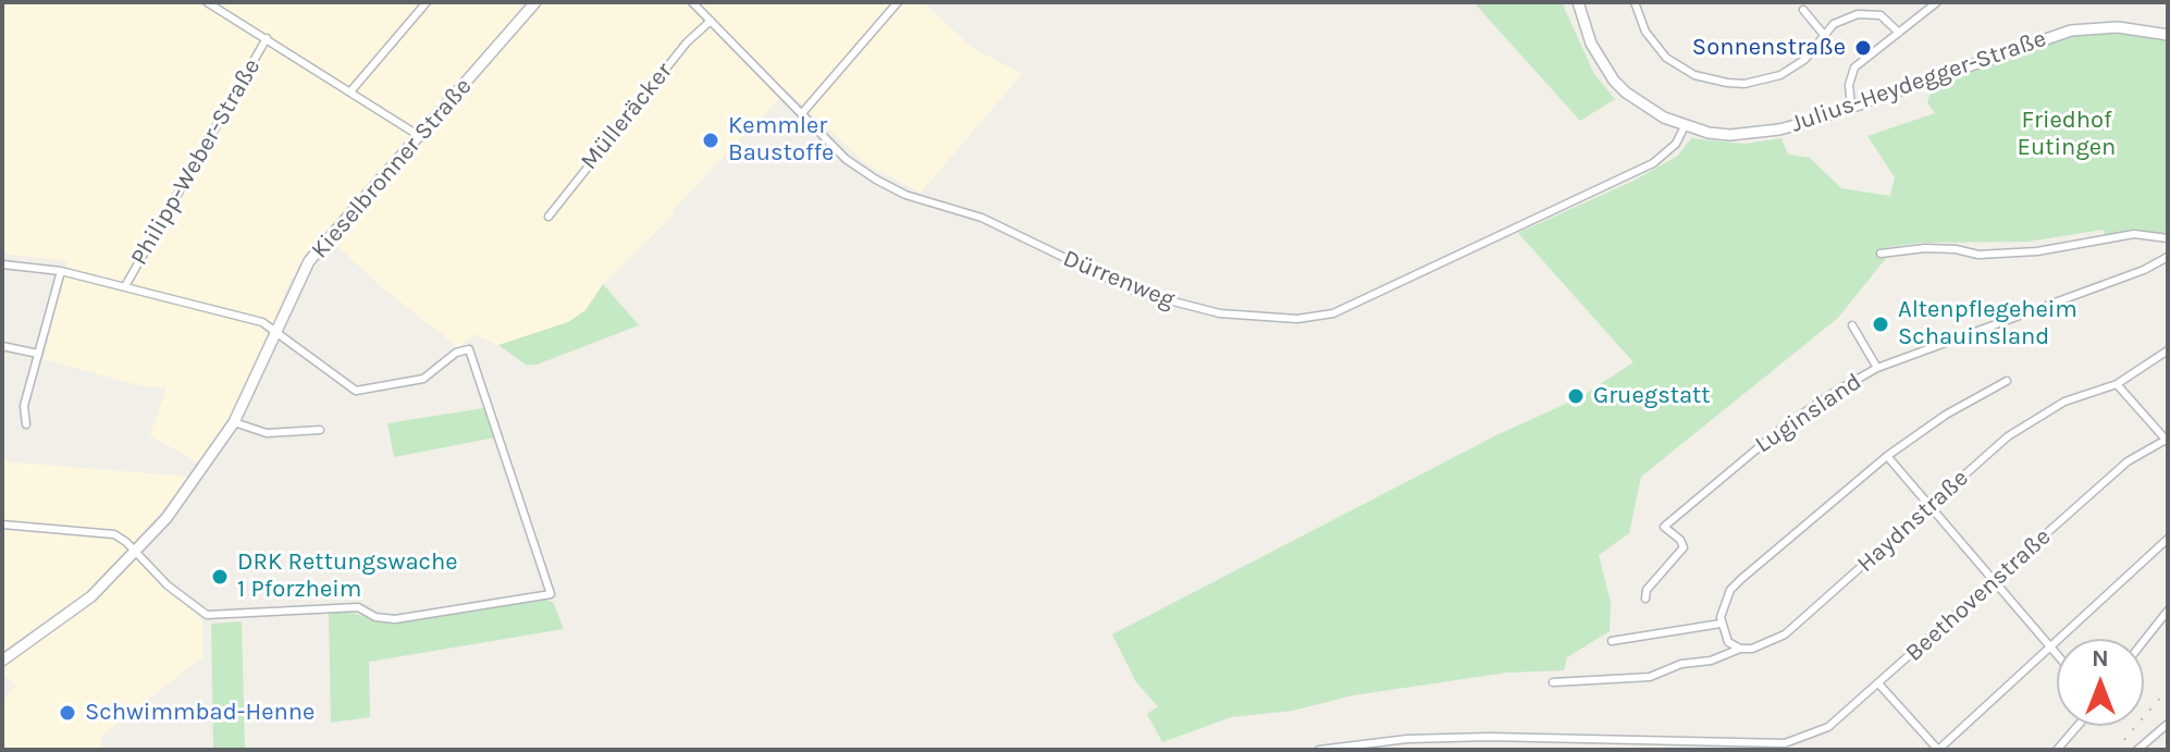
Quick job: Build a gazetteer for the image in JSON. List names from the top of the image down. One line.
{"streets":{"street":["Julius-Heydegger-Straße","Mülleräcker","Philipp-Weber-Straße","Kieselbronner Straße","Dürrenweg","Luginsland","Haydnstraße","Beethovenstraße"]},"crossings":[["Julius-Heydegger-Straße","Dürrenweg"],["Mülleräcker","Dürrenweg"]],"parks":["Friedhof Eutingen"],"places":["Sonnenstraße","Kemmler Baustoffe","Altenpflegeheim Schauinsland","Gruegstatt","DRK Rettungswache 1 Pforzheim","Schwimmbad-Henne"],"north":"top"}
